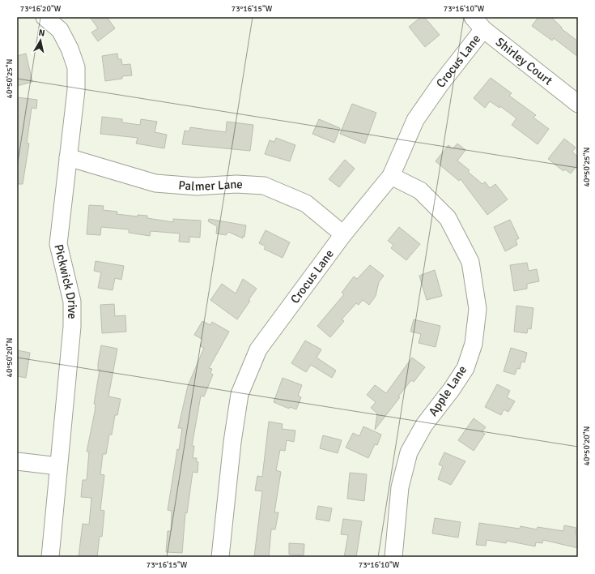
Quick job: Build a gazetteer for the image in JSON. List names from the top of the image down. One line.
{"streets":{"street":["Crocus Lane","Shirley Court","Palmer Lane","Pickwick Drive","Apple Lane"]},"crossings":[["Crocus Lane","Shirley Court"],["Crocus Lane","Palmer Lane"],["Crocus Lane","Apple Lane"],["Palmer Lane","Pickwick Drive"]],"north":"top","coordinates":["73°16'20\"W","73°16'15\"W","73°16'10\"W","40°50'25\"N","40°50'20\"N"]}
